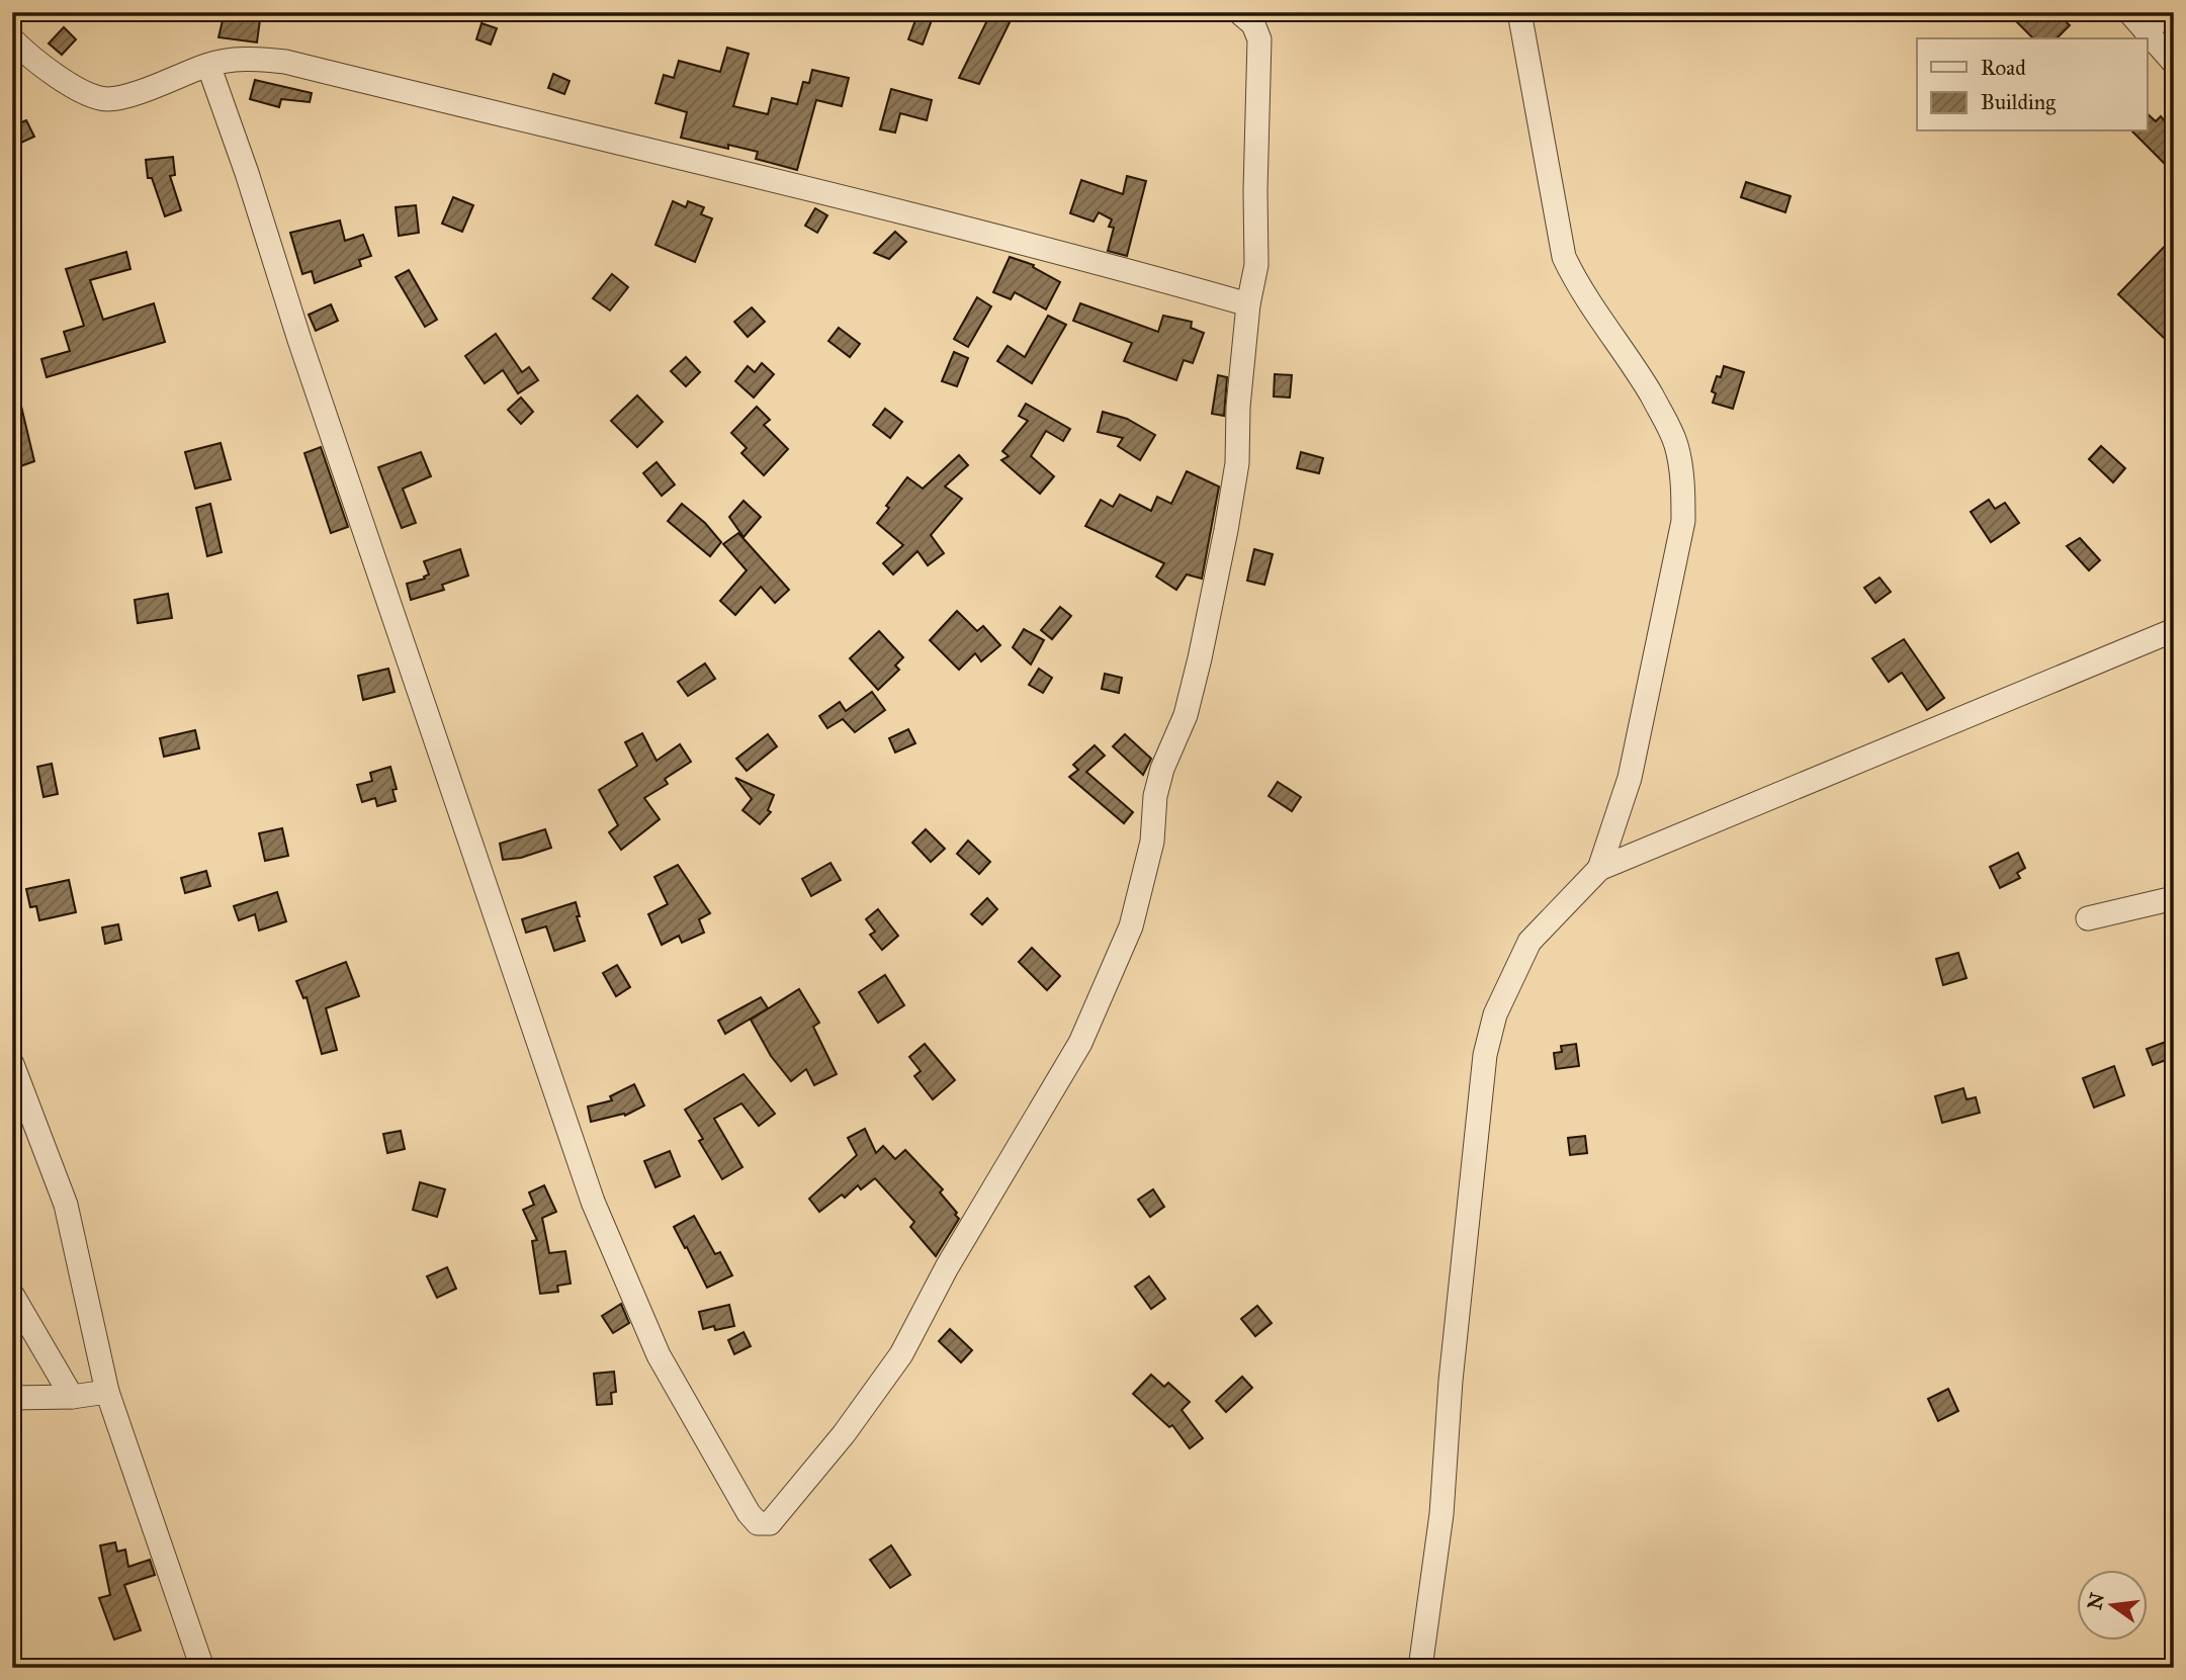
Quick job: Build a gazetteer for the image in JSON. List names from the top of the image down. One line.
{"legend":["Road","Building"],"north":"left"}
